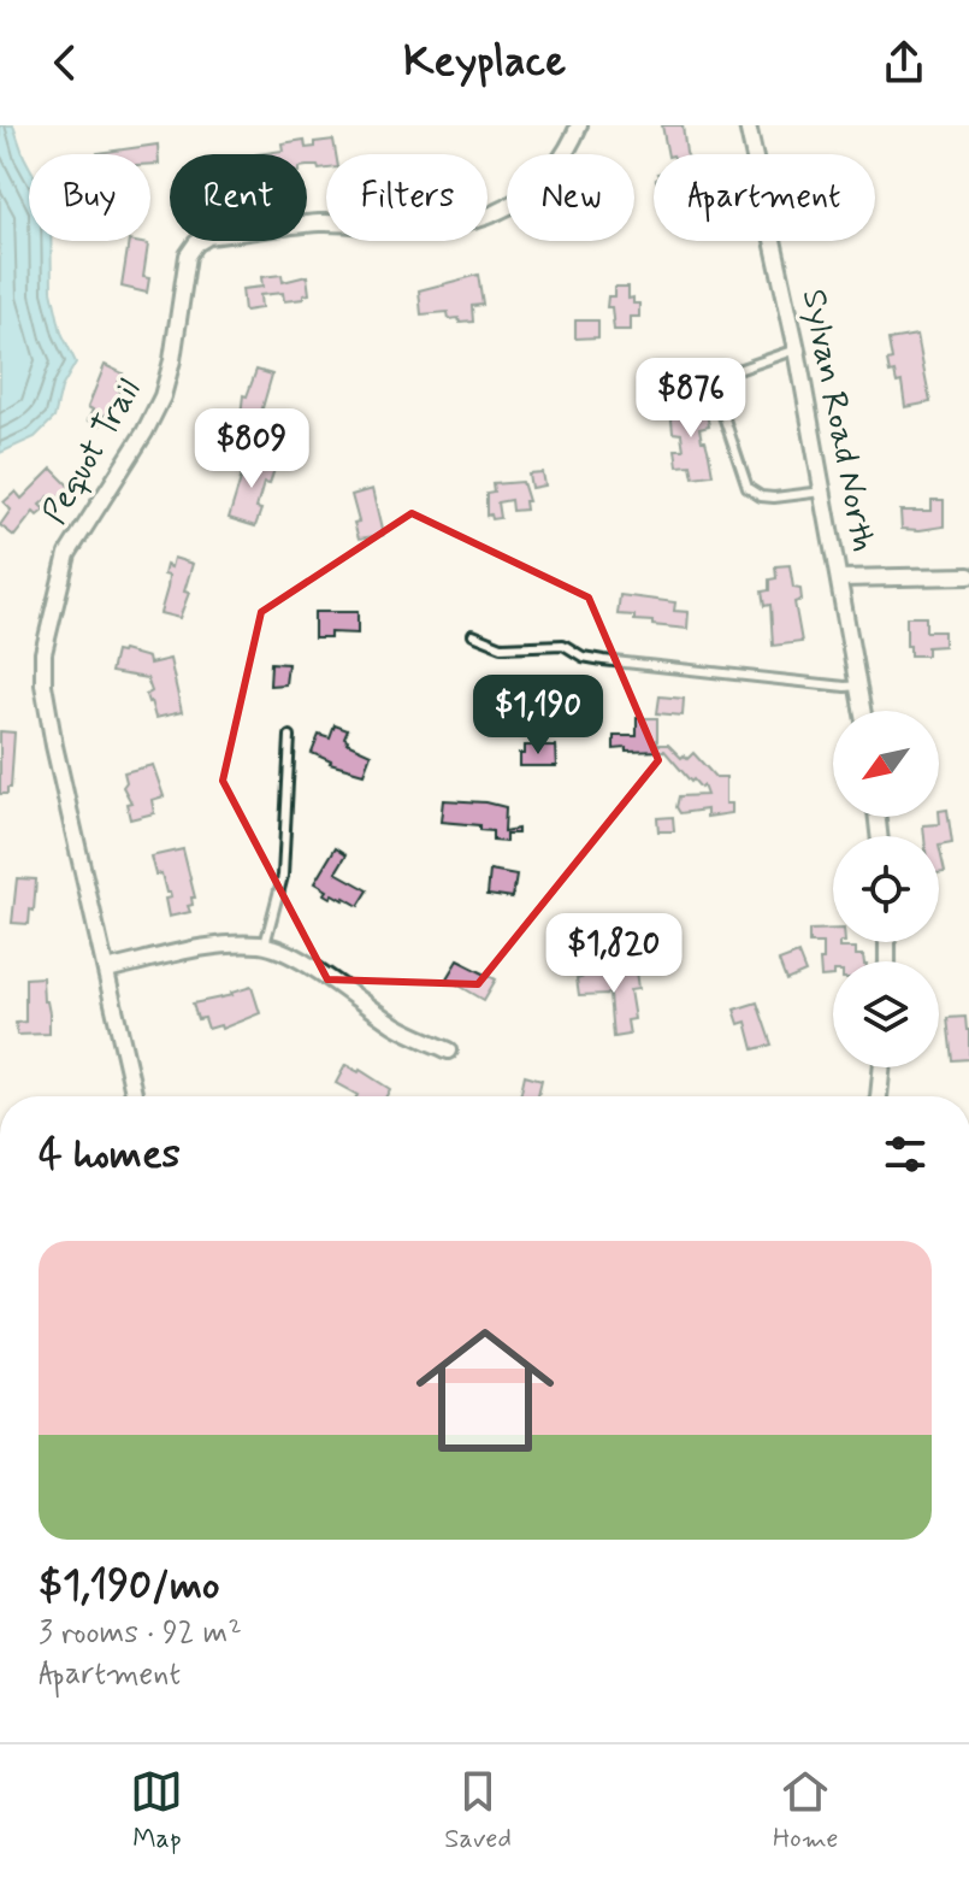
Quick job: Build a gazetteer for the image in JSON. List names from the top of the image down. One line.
{"streets":{"street":["Sylvan Road North","Pequot Trail"]},"north":"bottom left","page":{"header":"Keyplace","chip":["Buy","Rent","Filters","New","Apartment"],"price":["$876","$809","$1,190","$1,820"],"heading":"4 homes","list":[{"name":"$1,190/mo","note":"3 rooms · 92 m² · Apartment"}],"tabs":["Map","Saved","Home"]}}
